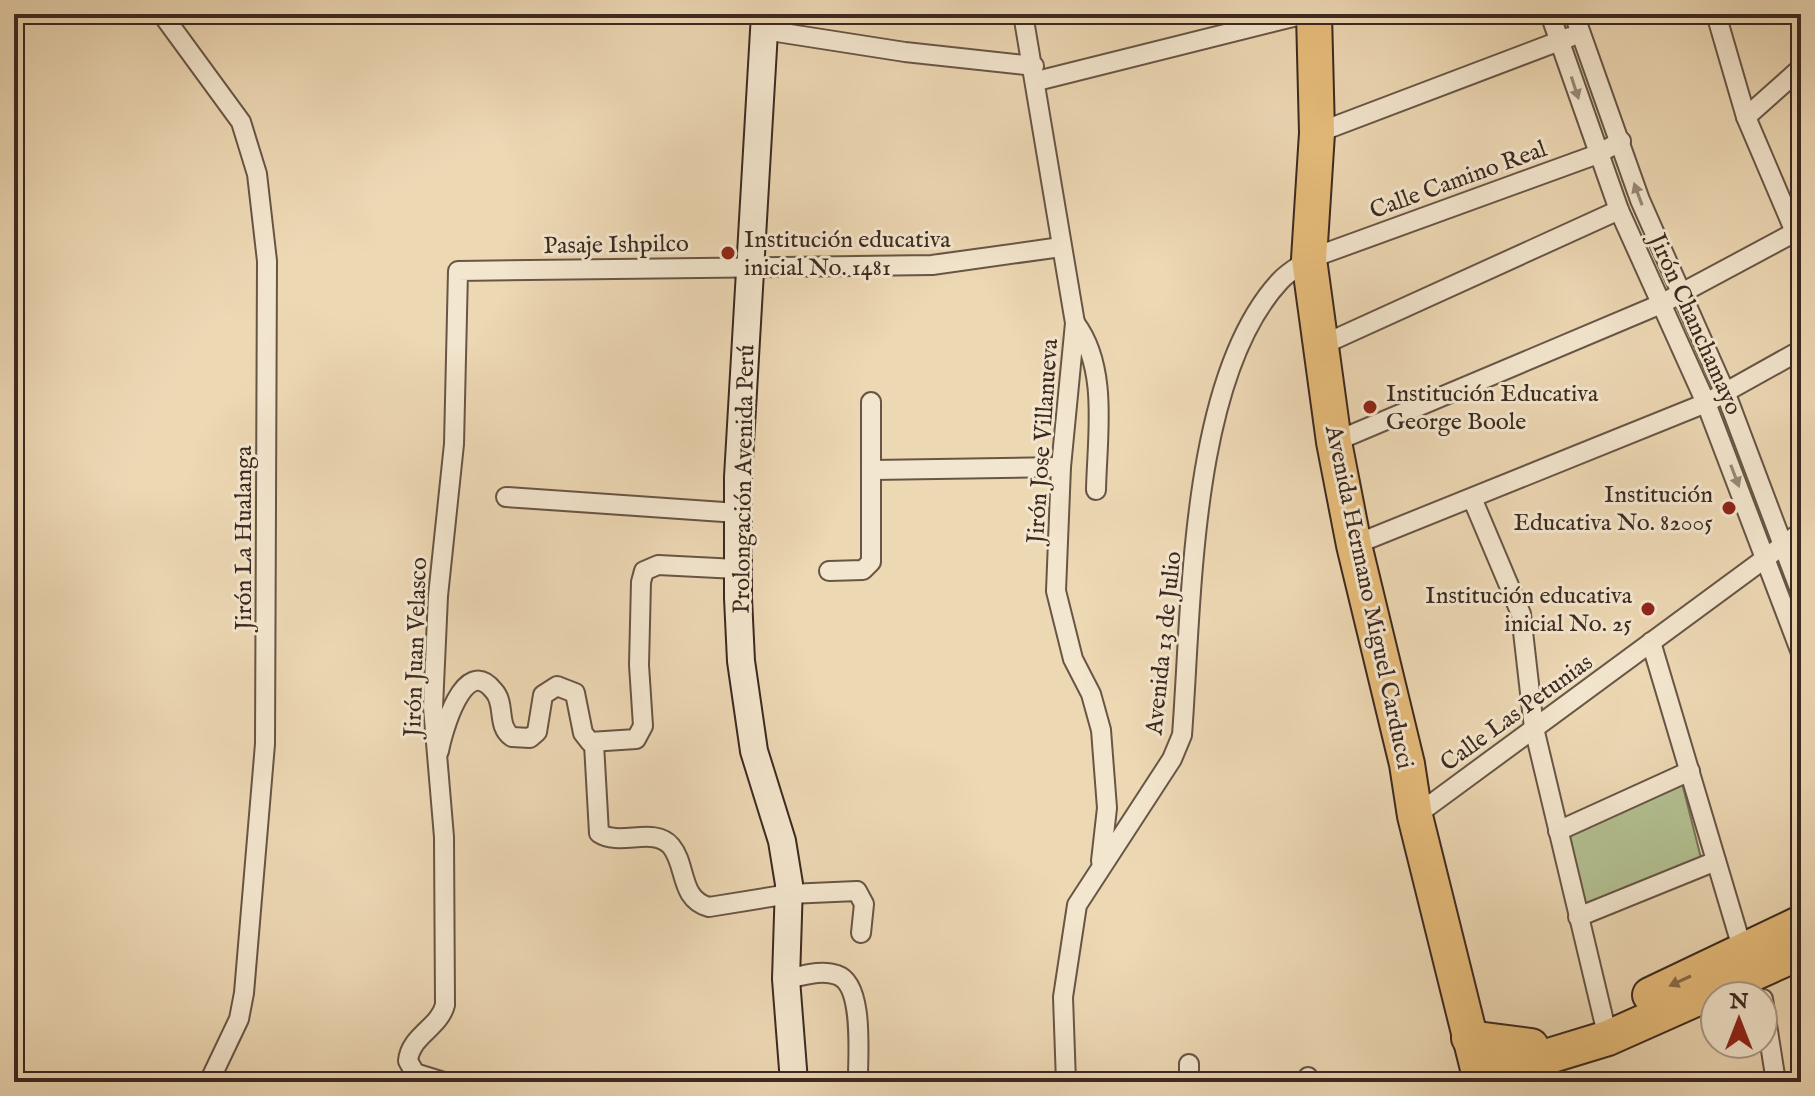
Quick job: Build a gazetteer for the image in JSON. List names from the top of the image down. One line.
{"streets":{"highway":["Avenida Hermano Miguel Carducci"],"street":["Calle Camino Real","Pasaje Ishpilco","Jirón Chanchamayo","Jirón Jose Villanueva","Prolongación Avenida Perú","Jirón La Hualanga","Avenida 13 de Julio","Jirón Juan Velasco","Calle Las Petunias"]},"crossings":[["Calle Camino Real","Jirón Chanchamayo"],["Calle Camino Real","Avenida Hermano Miguel Carducci"],["Calle Camino Real","Avenida 13 de Julio"],["Pasaje Ishpilco","Jirón Jose Villanueva"],["Pasaje Ishpilco","Prolongación Avenida Perú"],["Pasaje Ishpilco","Jirón Juan Velasco"],["Jirón Chanchamayo","Calle Las Petunias"],["Jirón Jose Villanueva","Avenida 13 de Julio"],["Avenida Hermano Miguel Carducci","Avenida 13 de Julio"],["Avenida Hermano Miguel Carducci","Calle Las Petunias"]],"places":["Institución educativa inicial No. 1481","Institución Educativa George Boole","Institución Educativa No. 82005","Institución educativa inicial No. 25"],"north":"top"}
